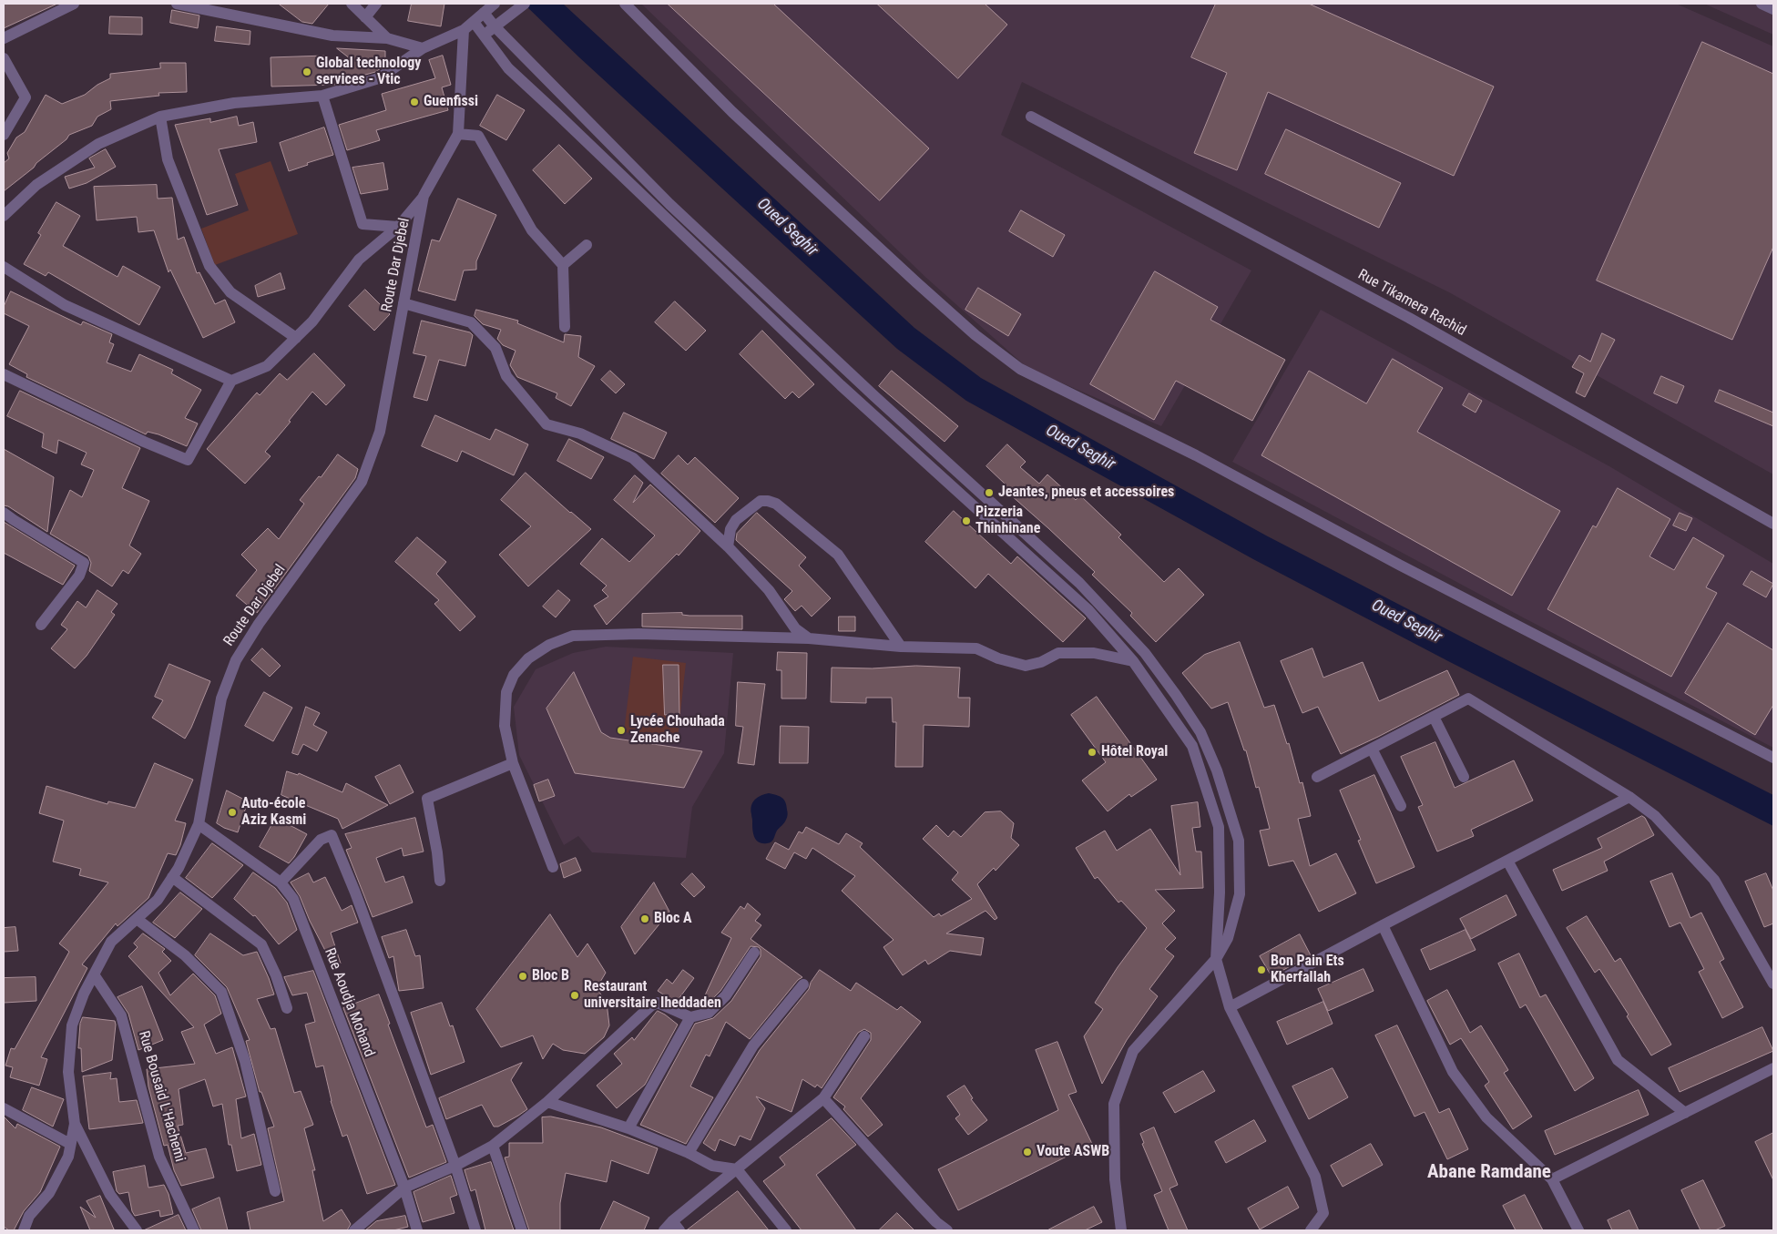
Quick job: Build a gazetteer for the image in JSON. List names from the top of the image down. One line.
{"streets":{"street":["Route Dar Djebel","Rue Tikamera Rachid","Rue Aoudja Mohand","Rue Bousaid L'Hachemi"]},"crossings":[["Route Dar Djebel","Rue Aoudja Mohand"],["Route Dar Djebel","Rue Bousaid L'Hachemi"]],"districts":["Abane Ramdane"],"water":["Oued Seghir"],"places":["Global technology services - Vtic","Guenfissi","Jeantes, pneus et accessoires","Pizzeria Thinhinane","Lycée Chouhada Zenache","Hôtel Royal","Auto-école Aziz Kasmi","Bloc A","Bon Pain Ets Kherfallah","Bloc B","Restaurant universitaire Iheddaden","Voute ASWB"]}
